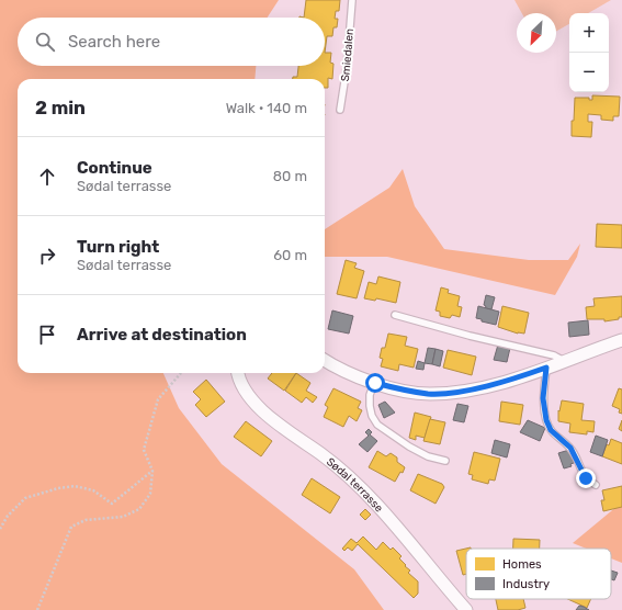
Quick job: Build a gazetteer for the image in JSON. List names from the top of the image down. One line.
{"streets":{"street":["Sødal terrasse"],"lane":["Smiedalen"]},"legend":["Homes","Industry"],"north":"bottom left","page":{"map_buttons":["+","−"],"search":"Search here","heading":["2 min","Walk · 140 m"],"list":[["Continue","Sødal terrasse","80 m"],["Turn right","Sødal terrasse","60 m"],"Arrive at destination"]}}
